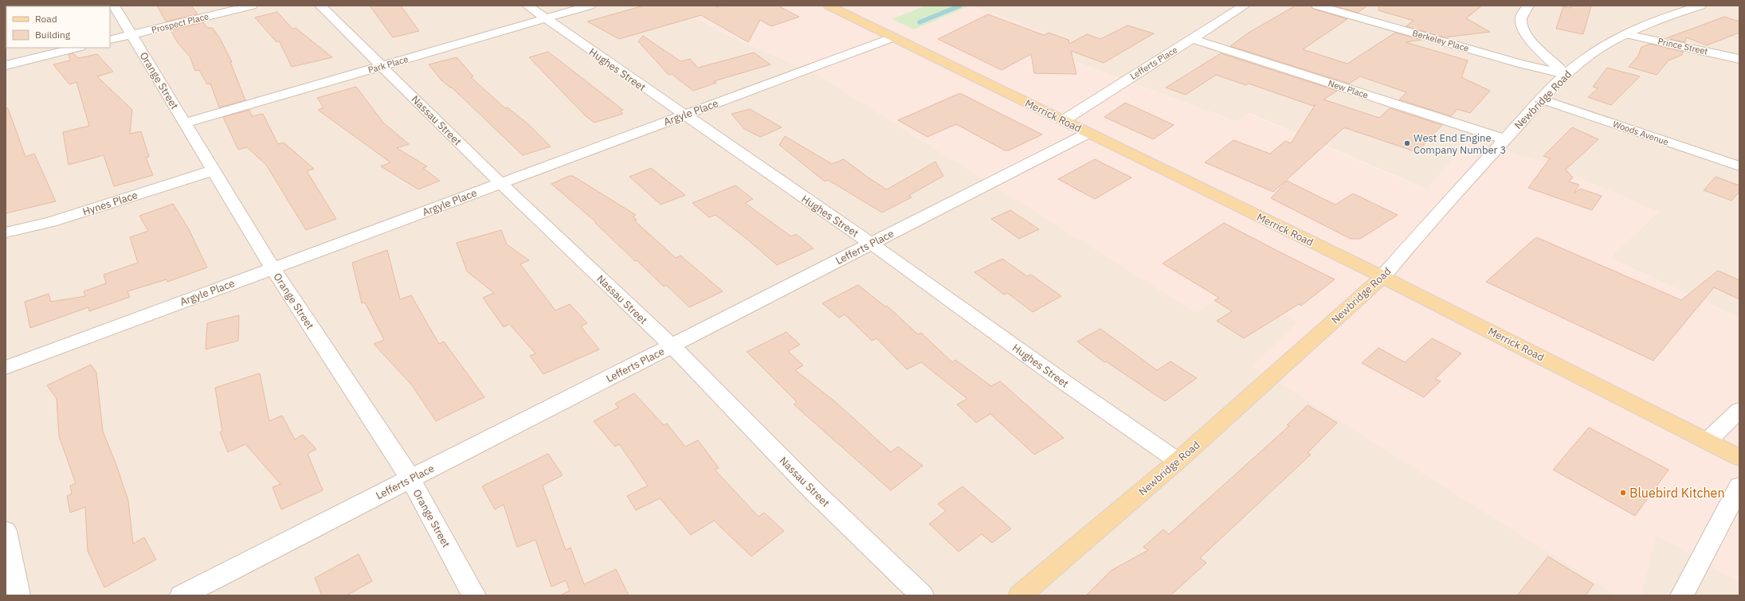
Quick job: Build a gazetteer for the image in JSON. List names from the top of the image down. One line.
{"streets":{"main road":["Newbridge Road","Merrick Road"],"street":["Prospect Place","Berkeley Place","Prince Street","Lefferts Place","Park Place","Hughes Street","Orange Street","New Place","Argyle Place","Nassau Street","Woods Avenue","Hynes Place"]},"crossings":[["Prospect Place","Orange Street"],["Berkeley Place","Newbridge Road"],["Prince Street","Newbridge Road"],["Lefferts Place","Hughes Street"],["Lefferts Place","Orange Street"],["Lefferts Place","New Place"],["Lefferts Place","Merrick Road"],["Lefferts Place","Nassau Street"],["Park Place","Hughes Street"],["Park Place","Orange Street"],["Park Place","Nassau Street"],["Hughes Street","Newbridge Road"],["Hughes Street","Argyle Place"],["Orange Street","Argyle Place"],["Orange Street","Hynes Place"],["New Place","Newbridge Road"],["Newbridge Road","Merrick Road"],["Newbridge Road","Woods Avenue"],["Argyle Place","Merrick Road"],["Argyle Place","Nassau Street"]],"places":["West End Engine Company Number 3","Bluebird Kitchen"],"legend":["Road","Building"]}
